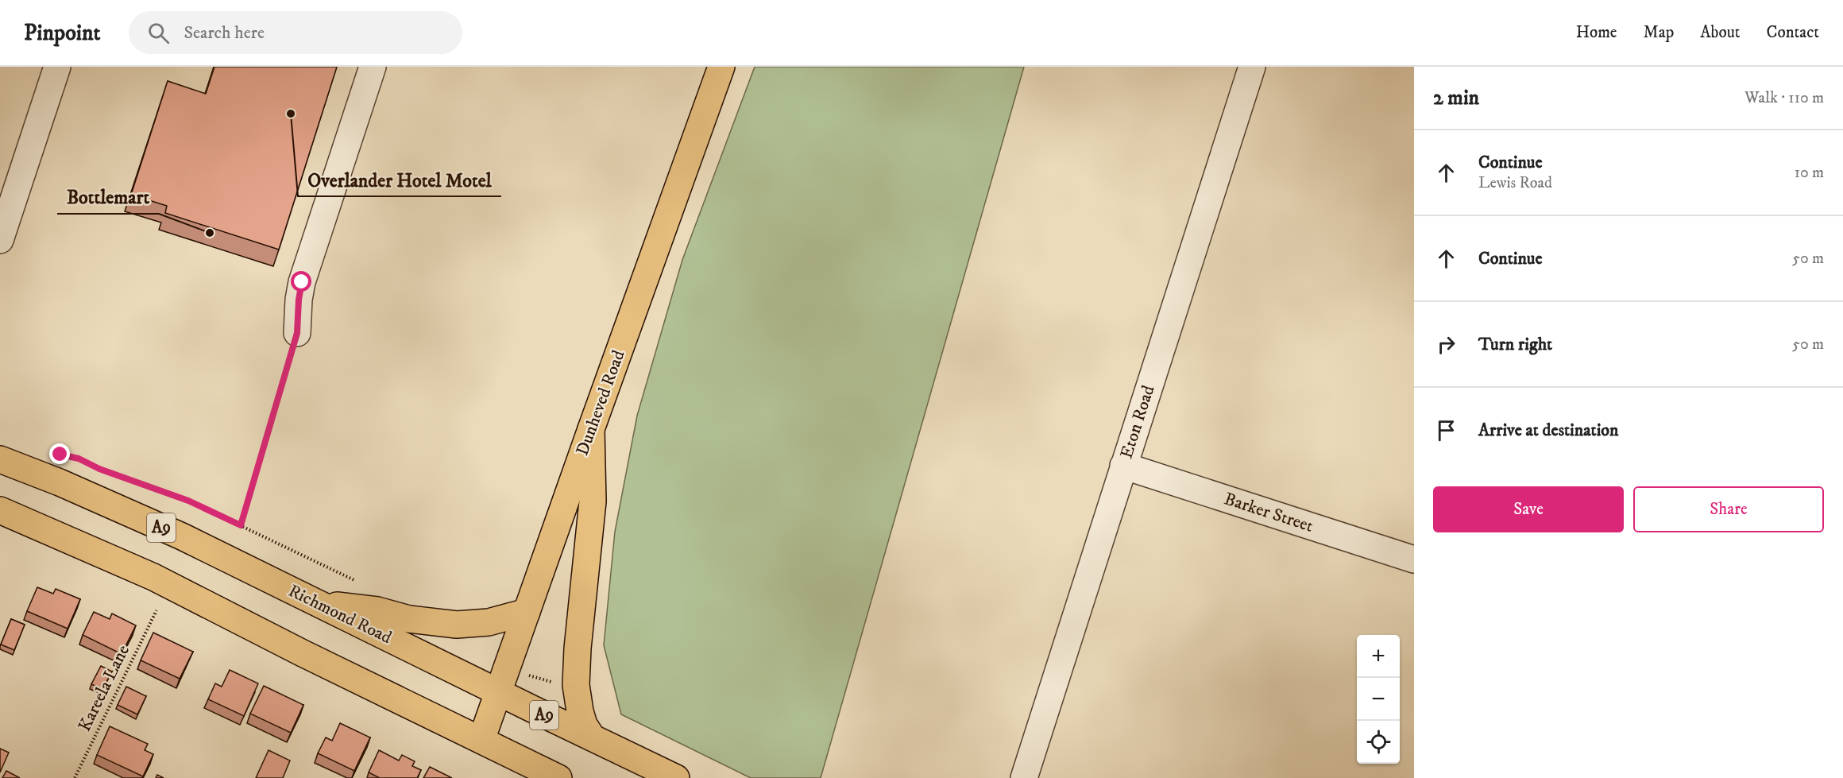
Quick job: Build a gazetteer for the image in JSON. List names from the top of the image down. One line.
{"streets":{"main road":["Dunheved Road","A9","Richmond Road"],"street":["Eton Road","Barker Street"],"path":["Kareela Lane"]},"crossings":[["Dunheved Road","Richmond Road"],["Eton Road","Barker Street"]],"places":["Overlander Hotel Motel","Bottlemart"],"page":{"header":"Pinpoint","search":"Search here","nav":["Home","Map","About","Contact"],"heading":["2 min","Walk · 110 m"],"list":[["Continue","Lewis Road","10 m"],["Continue","50 m"],["Turn right","50 m"],"Arrive at destination"],"buttons":["Save","Share"],"map_buttons":["+","−"]}}
